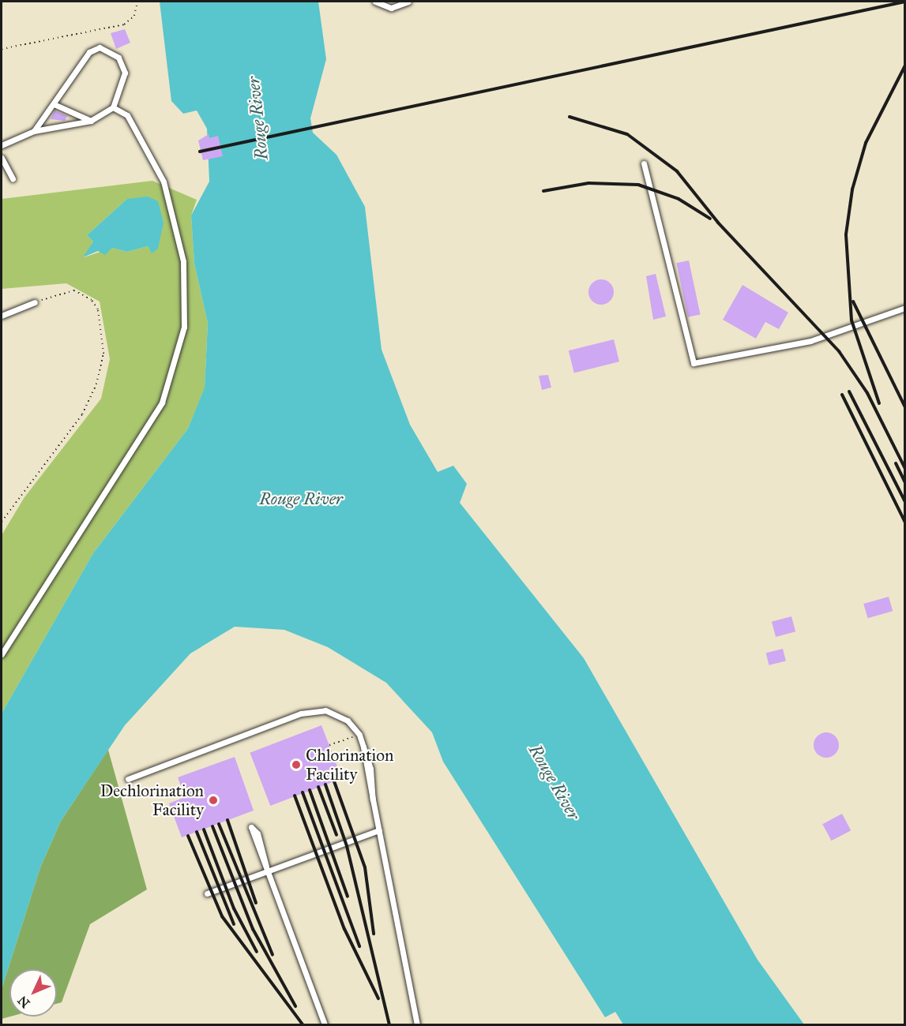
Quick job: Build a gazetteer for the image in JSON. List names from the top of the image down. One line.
{"water":["Rouge River"],"places":["Chlorination Facility","Dechlorination Facility"],"north":"bottom left"}
